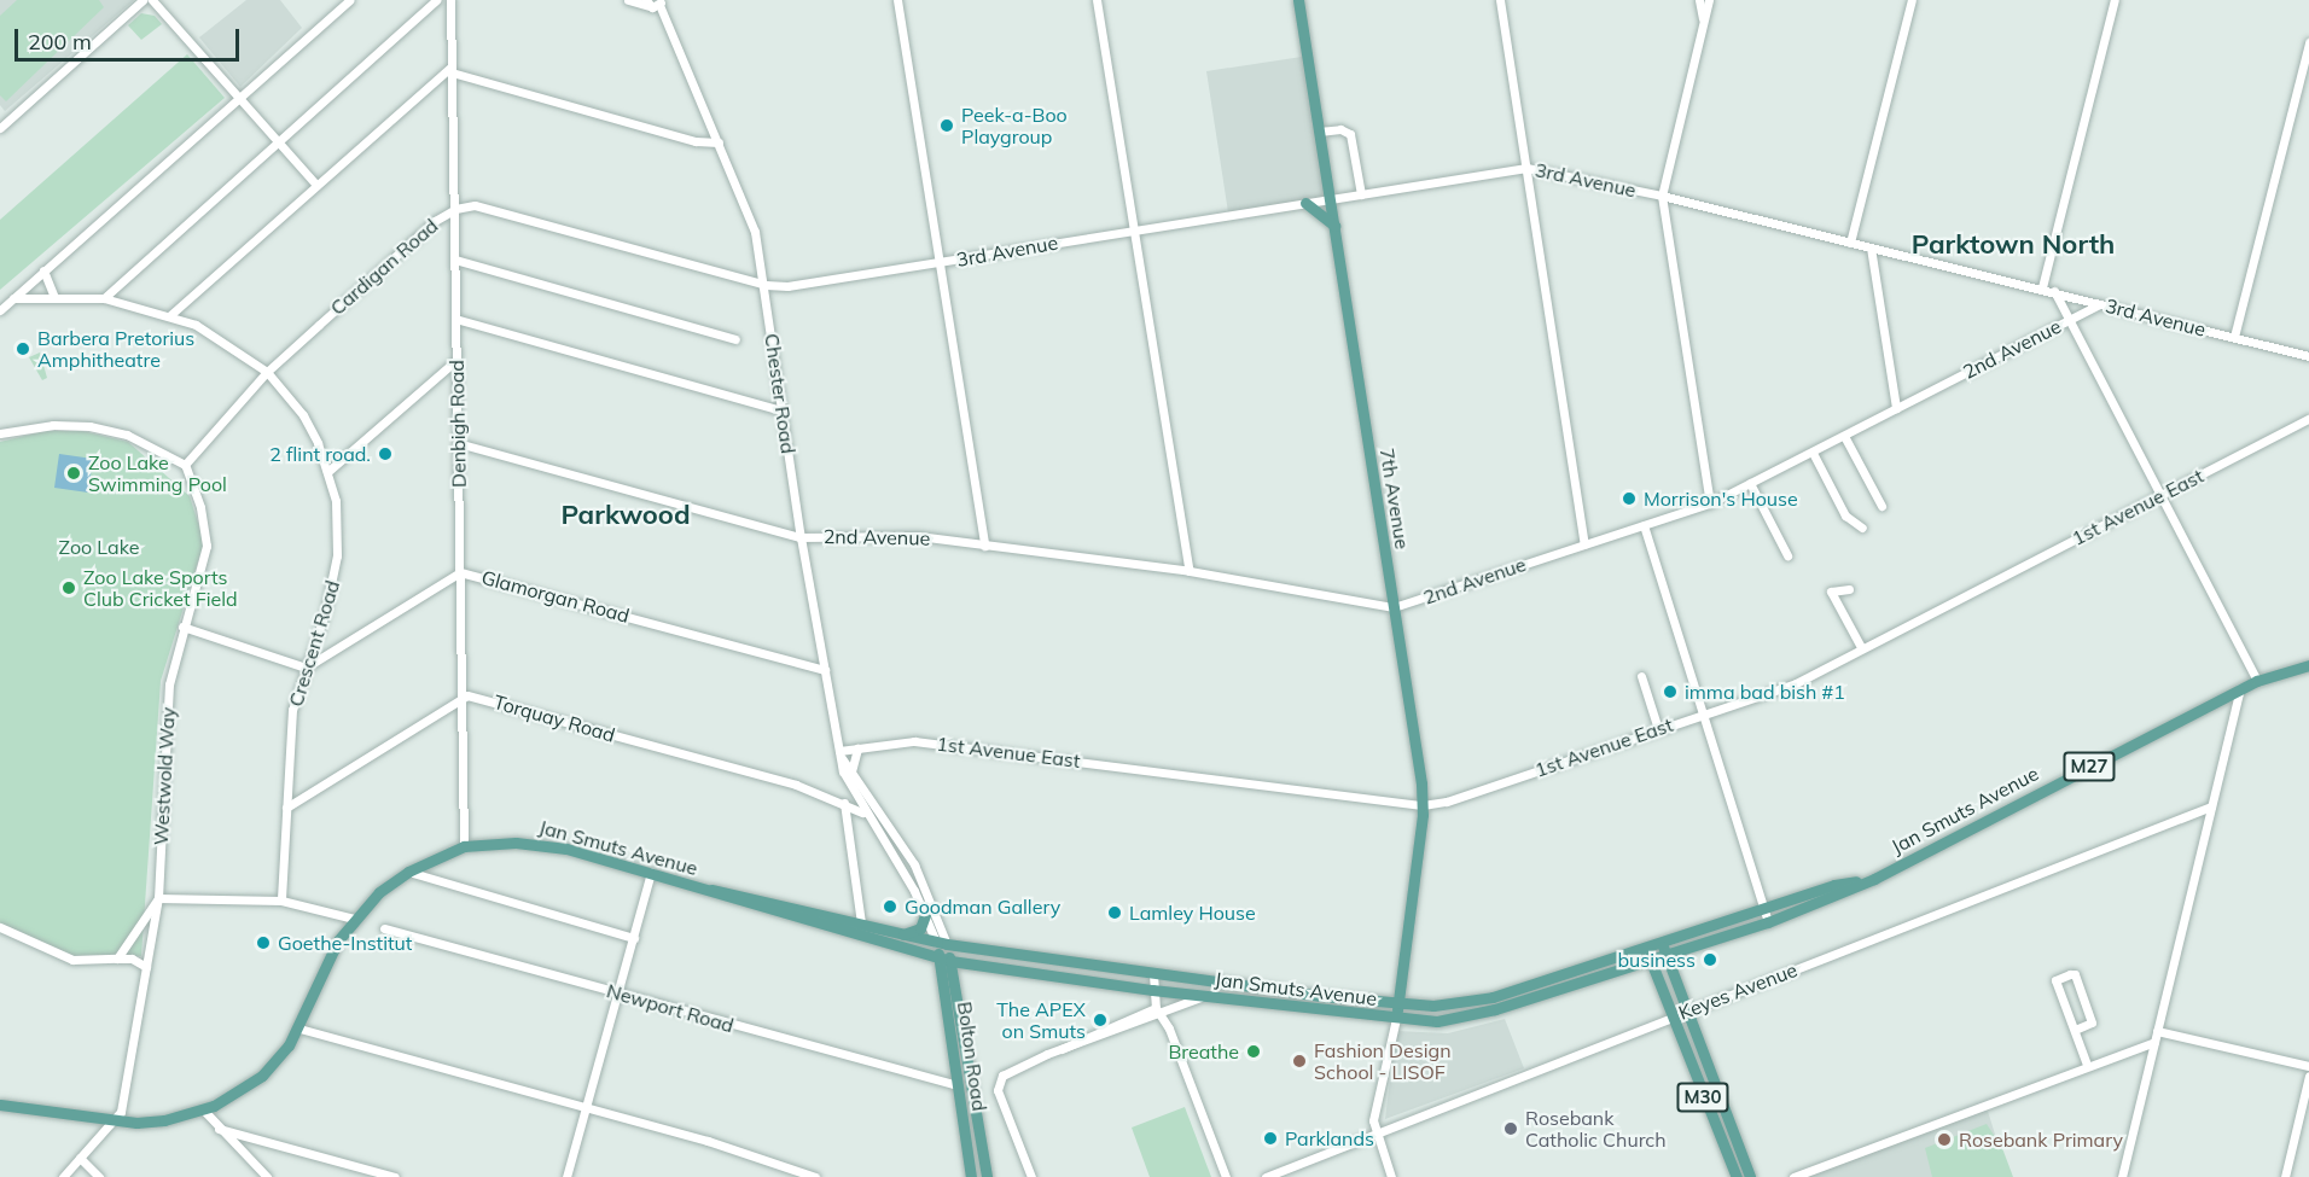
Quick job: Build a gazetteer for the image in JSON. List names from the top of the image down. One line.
{"streets":{"main road":["7th Avenue","M27","Jan Smuts Avenue","Bolton Road","M30"],"street":["3rd Avenue","Cardigan Road","2nd Avenue","Chester Road","Denbigh Road","1st Avenue East","Glamorgan Road","Crescent Road","Torquay Road","Westwold Way","Keyes Avenue","Newport Road"]},"crossings":[["3rd Avenue","Cardigan Road"],["3rd Avenue","2nd Avenue"],["3rd Avenue","Chester Road"],["3rd Avenue","7th Avenue"],["Cardigan Road","Chester Road"],["Cardigan Road","Denbigh Road"],["Cardigan Road","Crescent Road"],["Cardigan Road","Westwold Way"],["2nd Avenue","Chester Road"],["2nd Avenue","Denbigh Road"],["2nd Avenue","7th Avenue"],["Chester Road","1st Avenue East"],["Chester Road","Glamorgan Road"],["Chester Road","Torquay Road"],["Chester Road","Jan Smuts Avenue"],["Chester Road","Bolton Road"],["Denbigh Road","Glamorgan Road"],["Denbigh Road","Torquay Road"],["Denbigh Road","Jan Smuts Avenue"],["7th Avenue","1st Avenue East"],["7th Avenue","Jan Smuts Avenue"],["Glamorgan Road","Crescent Road"],["Westwold Way","Jan Smuts Avenue"],["Jan Smuts Avenue","Bolton Road"],["Jan Smuts Avenue","M30"],["Keyes Avenue","M30"],["Newport Road","Bolton Road"]],"districts":["Parktown North","Parkwood"],"parks":["Zoo Lake"],"places":["Peek-a-Boo Playgroup","Barbera Pretorius Amphitheatre","2 flint road.","Zoo Lake Swimming Pool","Morrison's House","Zoo Lake Sports Club Cricket Field","imma bad bish #1","Goodman Gallery","Lamley House","Goethe-Institut","business","The APEX on Smuts","Breathe","Fashion Design School - LISOF","Rosebank Catholic Church","Parklands","Rosebank Primary"],"scale_bar":"200 m"}
